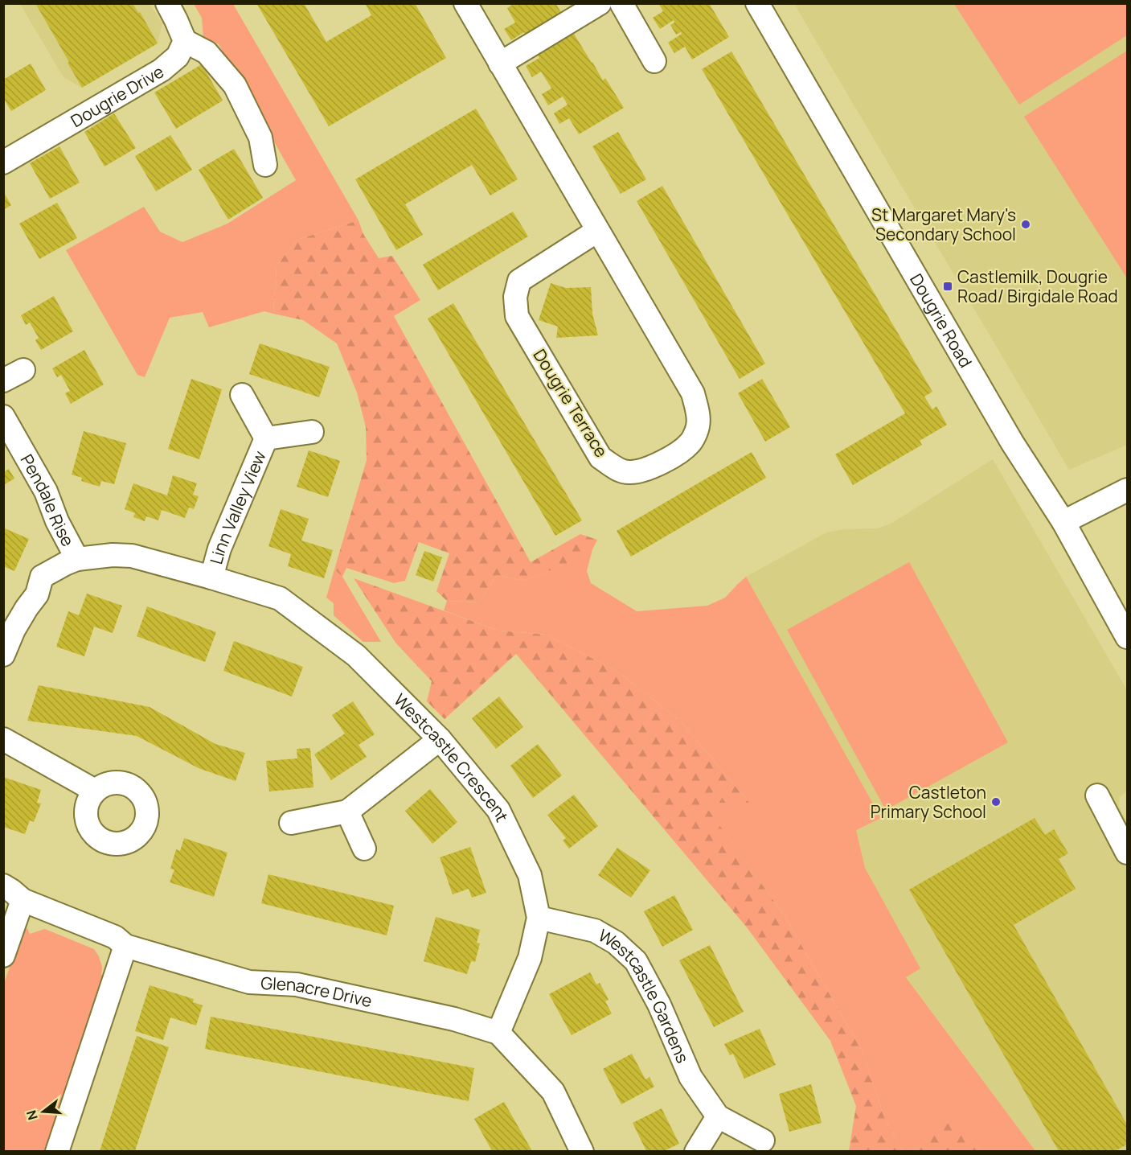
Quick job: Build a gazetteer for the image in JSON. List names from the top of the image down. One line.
{"streets":{"street":["Dougrie Drive","Dougrie Road","Dougrie Terrace","Pendale Rise","Linn Valley View","Westcastle Crescent","Glenacre Drive","Westcastle Gardens"]},"crossings":[["Pendale Rise","Westcastle Crescent"],["Linn Valley View","Westcastle Crescent"],["Westcastle Crescent","Glenacre Drive"],["Westcastle Crescent","Westcastle Gardens"]],"places":{"other":["St Margaret Mary's Secondary School","Castleton Primary School"],"transit":["Castlemilk, Dougrie Road/ Birgidale Road"]},"north":"left"}
